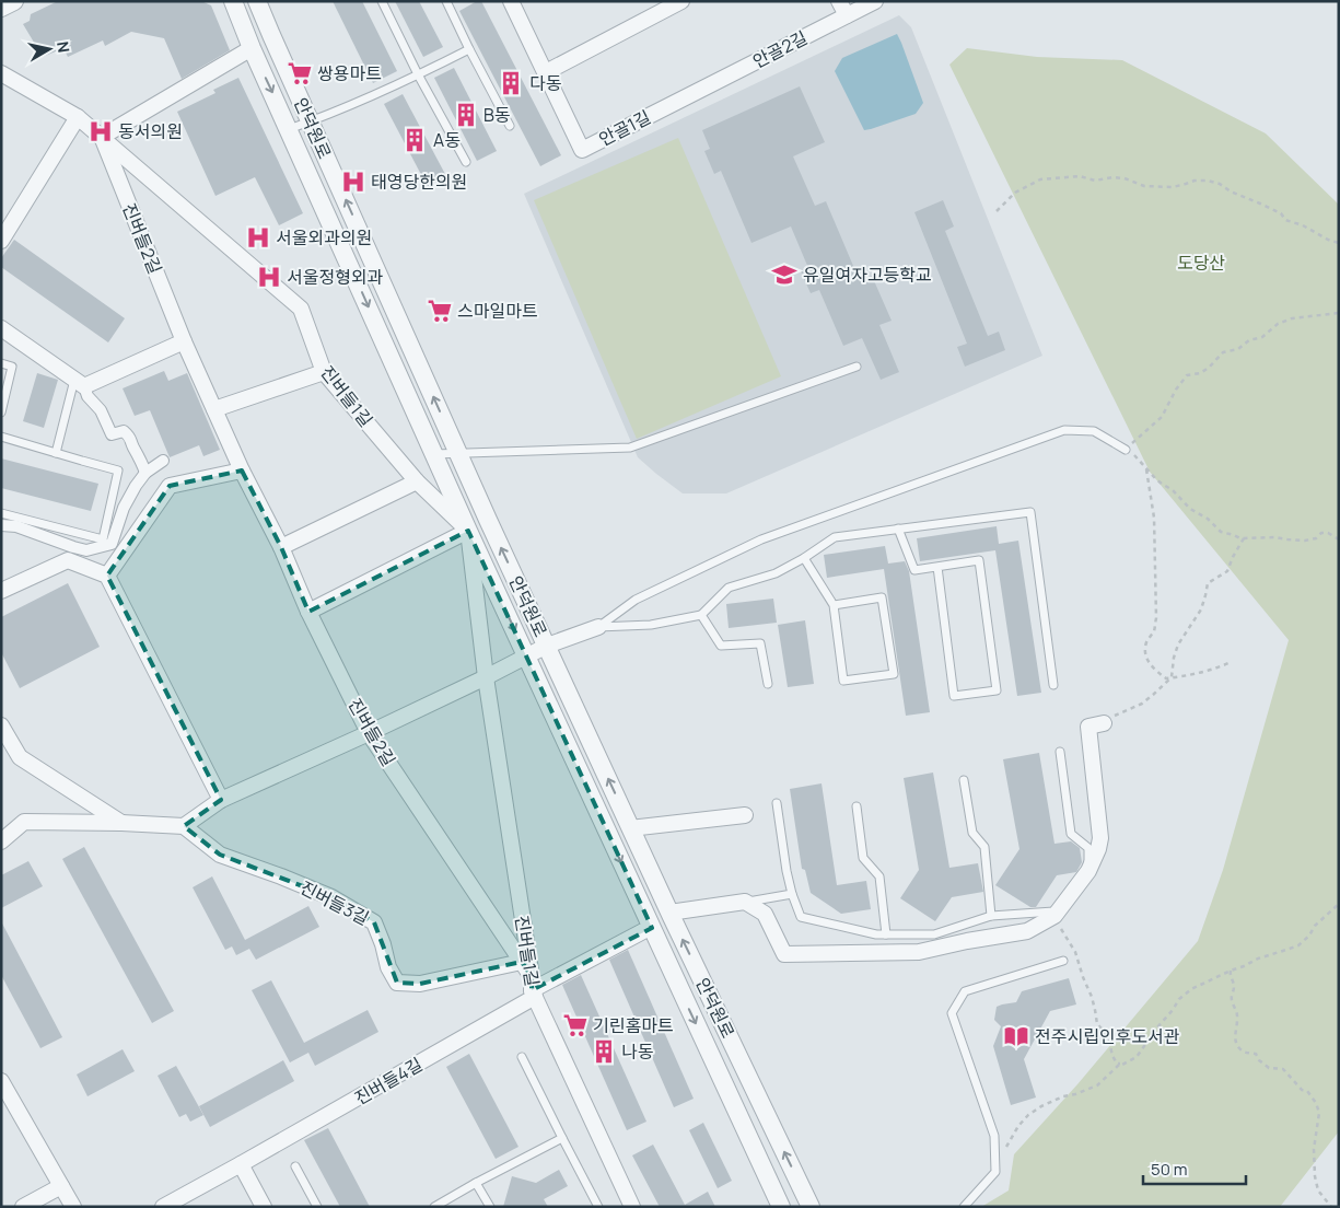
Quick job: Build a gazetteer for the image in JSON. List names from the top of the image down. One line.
{"streets":{"street":["안골2길","안덕원로","안골1길","진버들2길","진버들1길","진버들3길","진버들4길"]},"crossings":[["안골2길","안골1길"],["안덕원로","진버들1길"],["안덕원로","진버들4길"],["진버들2길","진버들1길"],["진버들2길","진버들3길"],["진버들2길","진버들4길"],["진버들1길","진버들4길"]],"parks":["도당산"],"places":{"supermarket":["쌍용마트","스마일마트","기린홈마트"],"building":["다동","B동","A동","나동"],"hospital":["동서의원","태영당한의원","서울외과의원","서울정형외과"],"school or university":["유일여자고등학교"],"library":["전주시립인후도서관"]},"scale_bar":"50 m","north":"right"}
